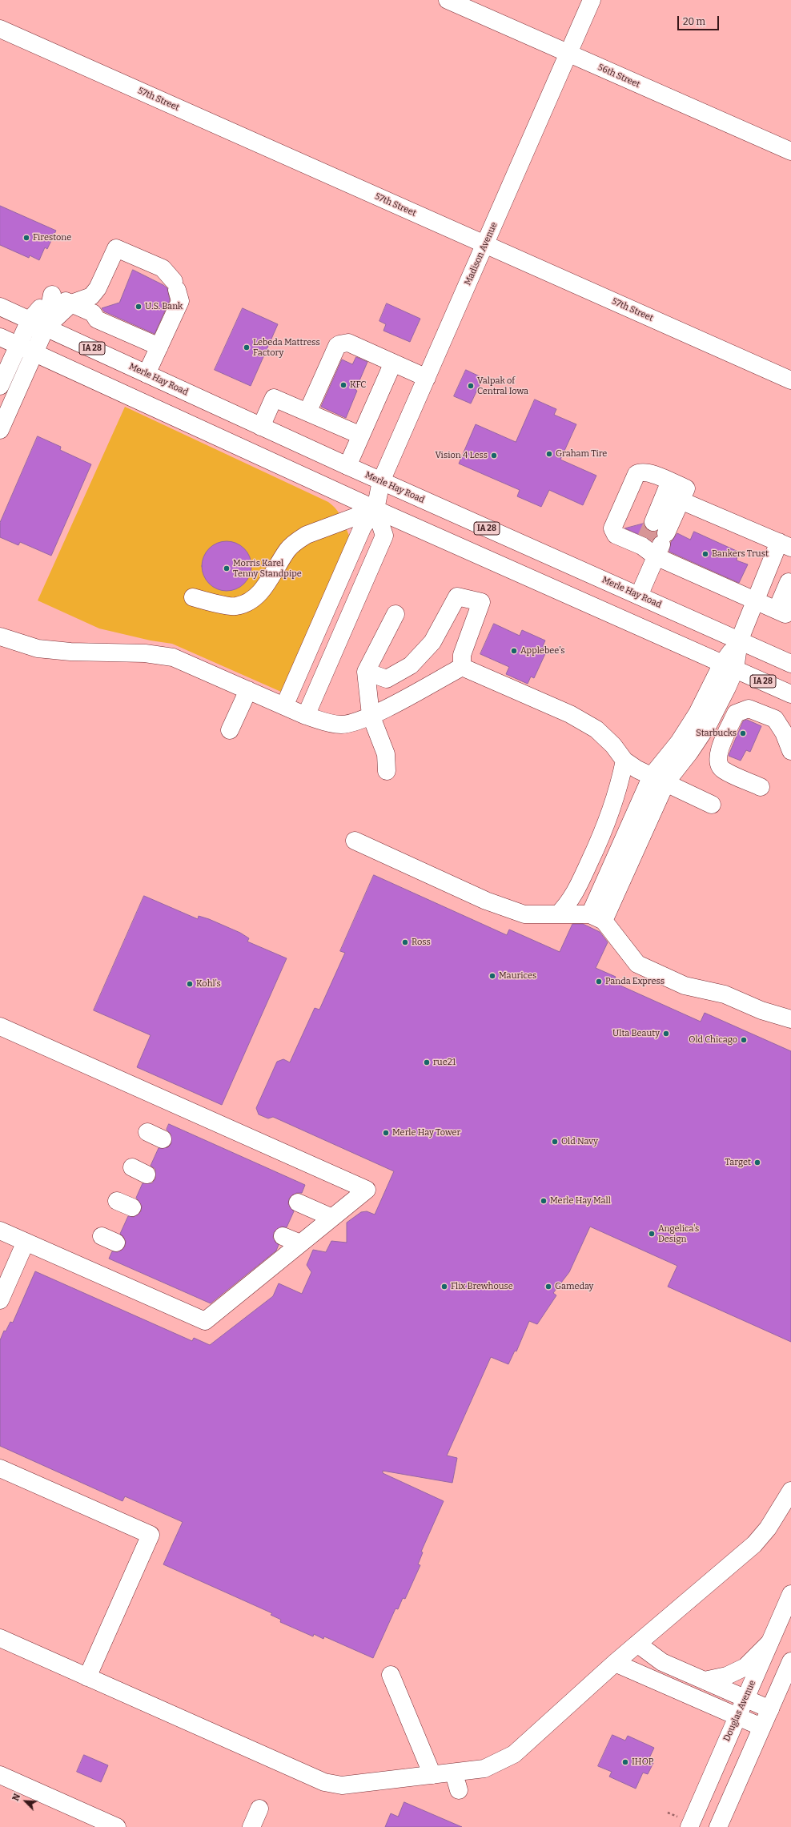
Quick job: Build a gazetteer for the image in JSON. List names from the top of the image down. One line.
{"streets":{"main road":["56th Street","57th Street","Madison Avenue","IA 28","Merle Hay Road","Douglas Avenue"]},"crossings":[["56th Street","Madison Avenue"],["57th Street","Madison Avenue"],["Madison Avenue","IA 28"],["Madison Avenue","Merle Hay Road"]],"places":["Firestone","U.S. Bank","Lebeda Mattress Factory","KFC","Valpak of Central Iowa","Graham Tire","Vision 4 Less","Bankers Trust","Morris Karel Tenny Standpipe","Applebee's","Starbucks","Ross","Maurices","Panda Express","Kohl's","Ulta Beauty","Old Chicago","rue21","Merle Hay Tower","Old Navy","Target","Merle Hay Mall","Angelica's Design","Flix Brewhouse","Gameday","IHOP"],"scale_bar":"20 m","north":"top left"}
